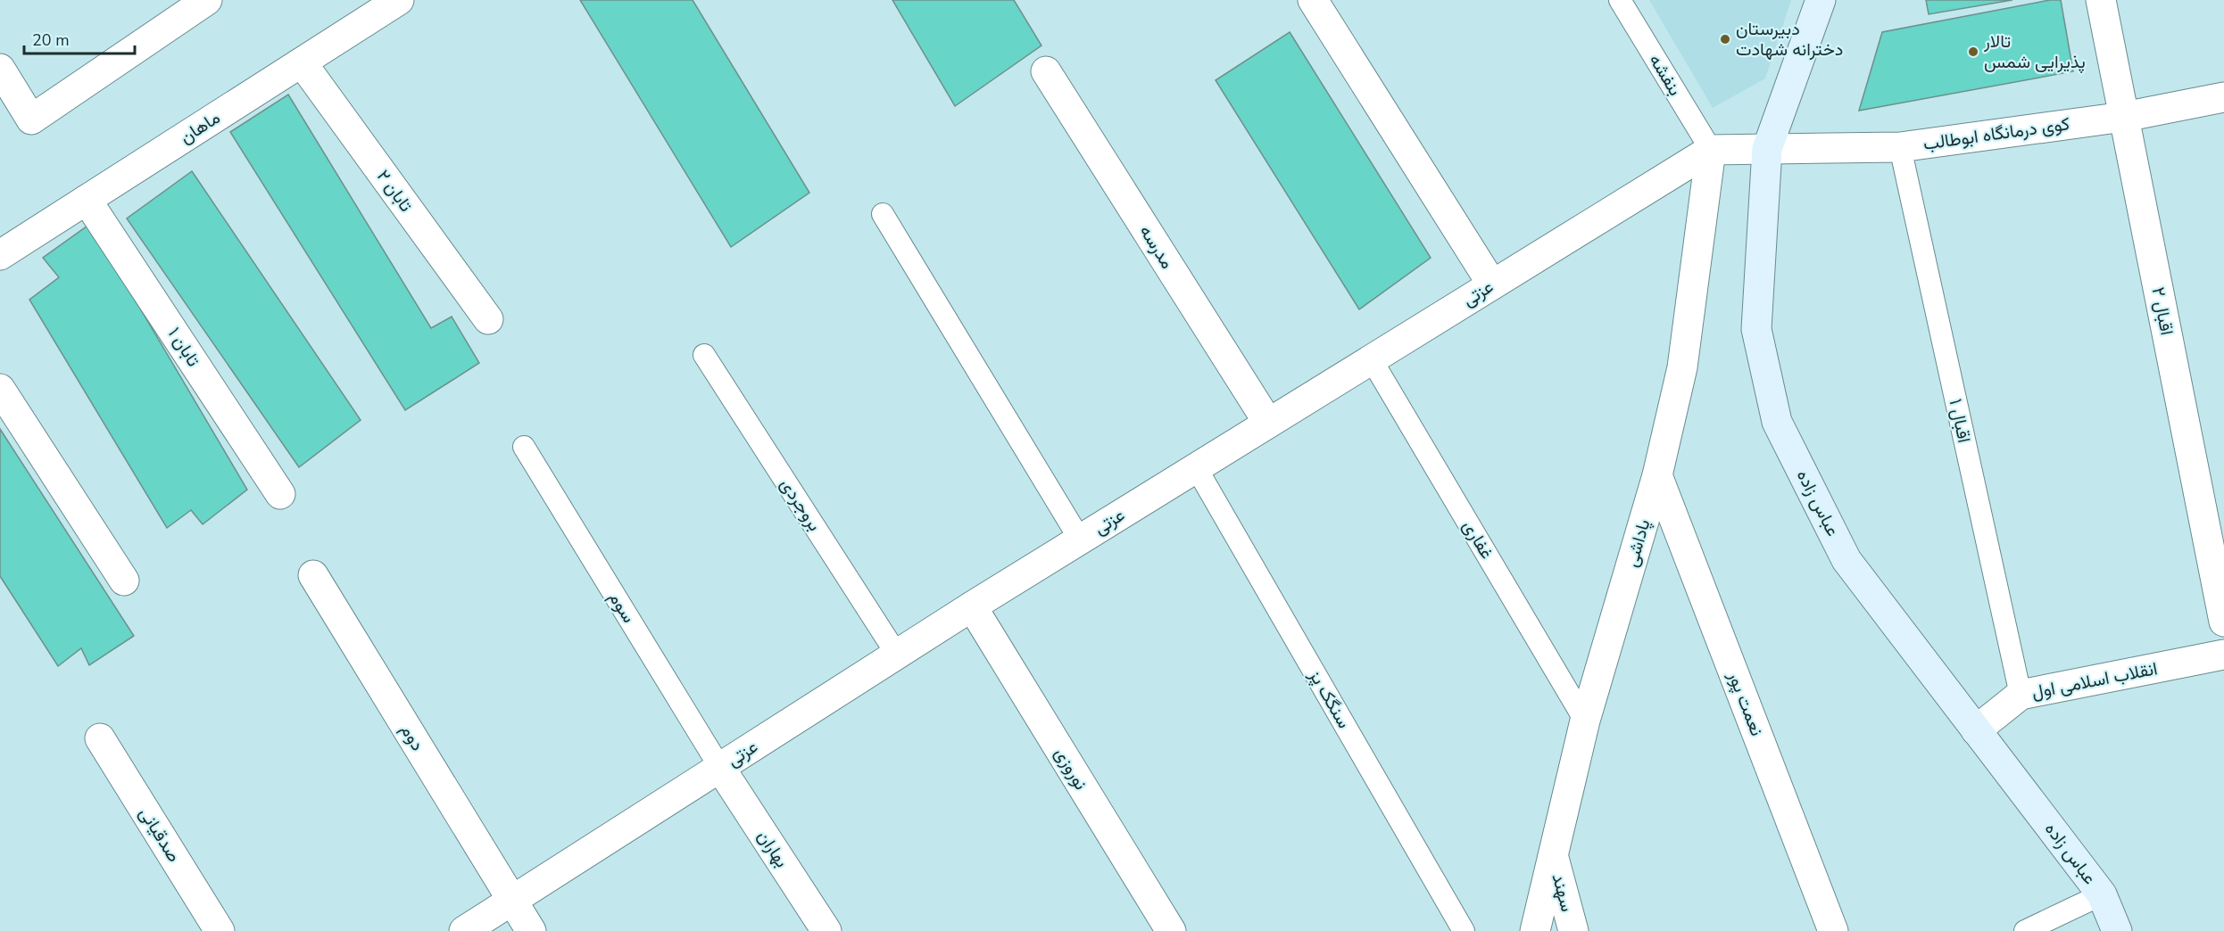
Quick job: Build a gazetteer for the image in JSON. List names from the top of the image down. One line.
{"streets":{"street":["ماهان","کوی درمانگاه ابوطالب","تابان ۲","مدرسه","عزتی","اقبال ۲","تابان ۱","عباس زاده","پاداشی","انقلاب اسلامی اول","نعمت پور","دوم","نوروزی","صدقیانی","بهاران","سهند"],"lane":["بنفشه","اقبال ۱","بروجردی","غفاری","سوم","سنگک پز"]},"crossings":[["بنفشه","عزتی"],["بنفشه","پاداشی"],["ماهان","تابان ۲"],["ماهان","تابان ۱"],["کوی درمانگاه ابوطالب","اقبال ۲"],["کوی درمانگاه ابوطالب","اقبال ۱"],["کوی درمانگاه ابوطالب","عباس زاده"],["مدرسه","عزتی"],["عزتی","بروجردی"],["عزتی","غفاری"],["عزتی","پاداشی"],["عزتی","سوم"],["عزتی","سنگک پز"],["عزتی","دوم"],["عزتی","نوروزی"],["عزتی","بهاران"],["اقبال ۱","انقلاب اسلامی اول"],["عباس زاده","انقلاب اسلامی اول"],["غفاری","پاداشی"],["پاداشی","نعمت پور"],["پاداشی","سهند"],["سوم","بهاران"]],"places":["دبیرستان دخترانه شهادت","تالار پذیرایی شمس"],"scale_bar":"20 m"}
